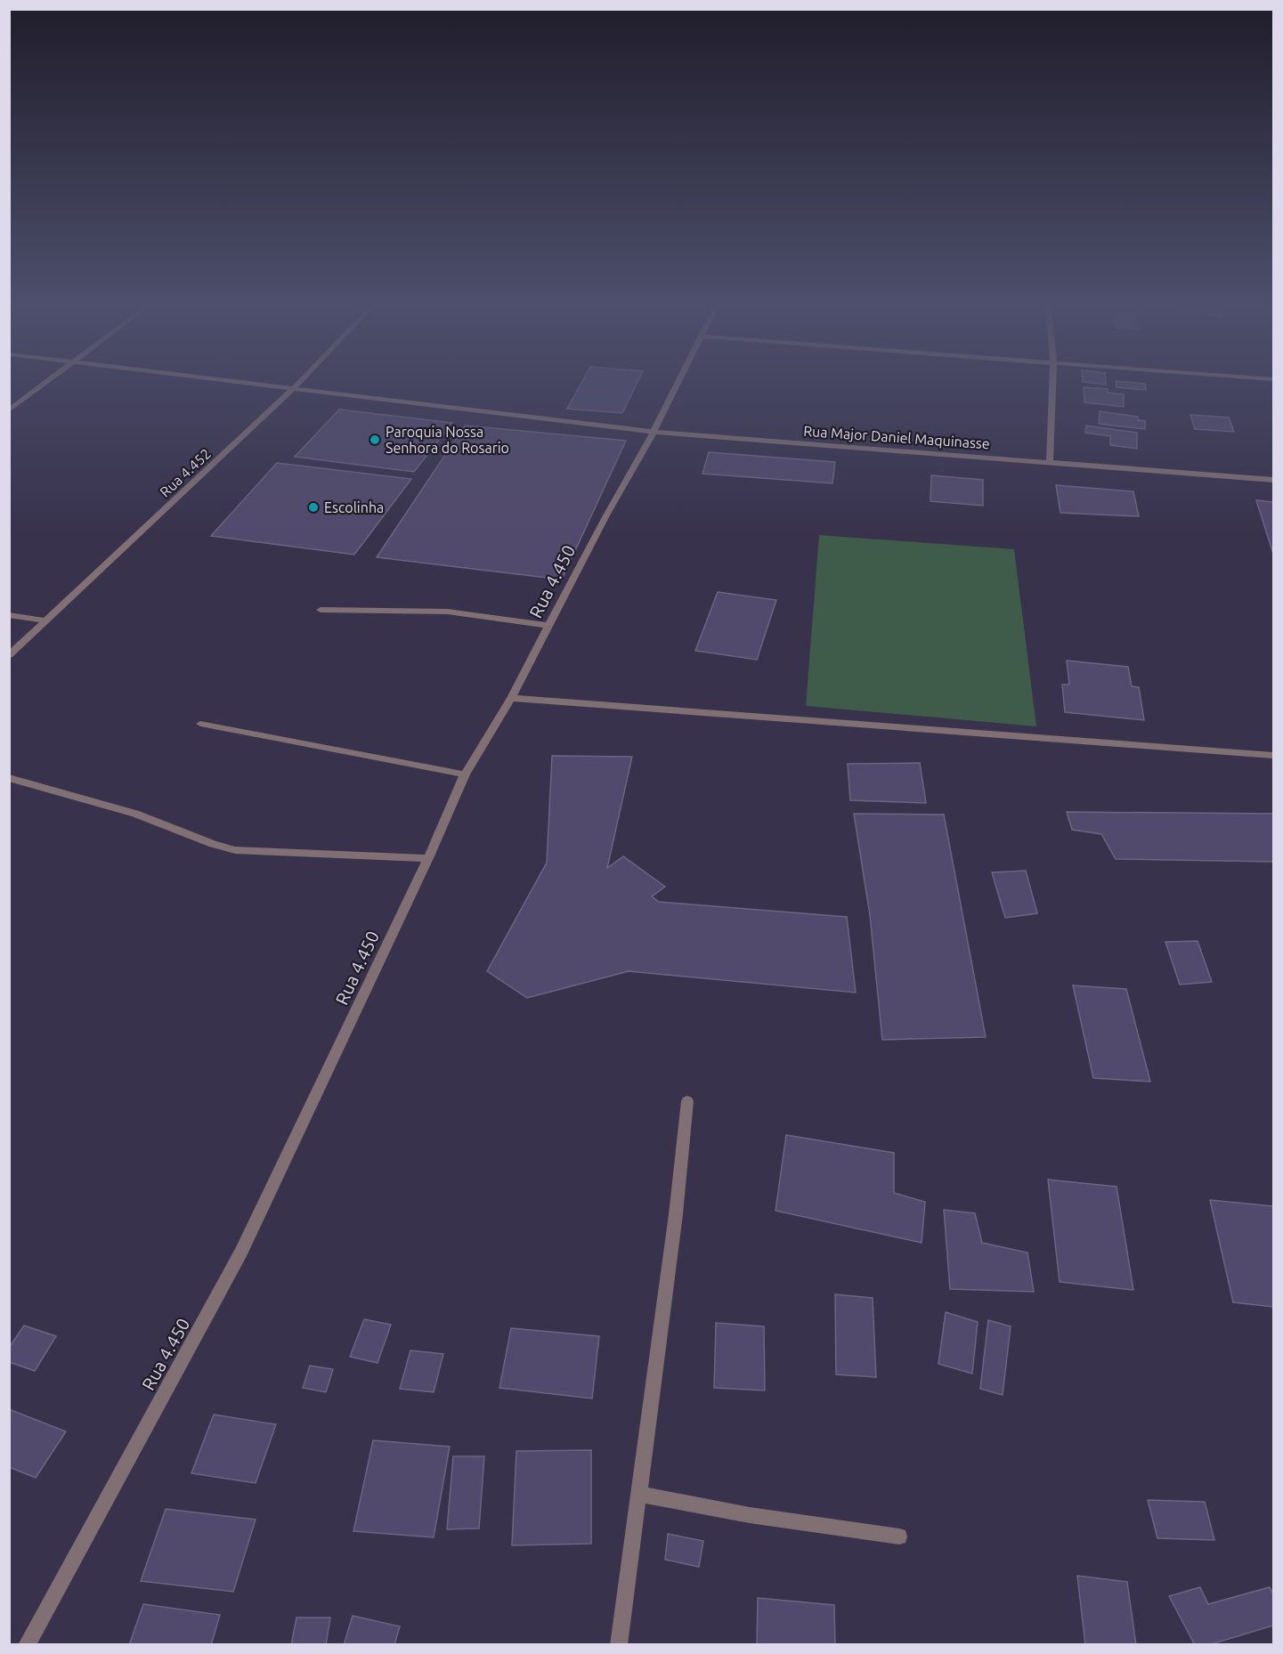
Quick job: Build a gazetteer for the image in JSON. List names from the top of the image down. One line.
{"streets":{"street":["Rua Major Daniel Maquinasse","Rua 4.452","Rua 4.450"]},"crossings":[["Rua Major Daniel Maquinasse","Rua 4.452"],["Rua Major Daniel Maquinasse","Rua 4.450"]],"places":["Paroquia Nossa Senhora do Rosario","Escolinha"]}
